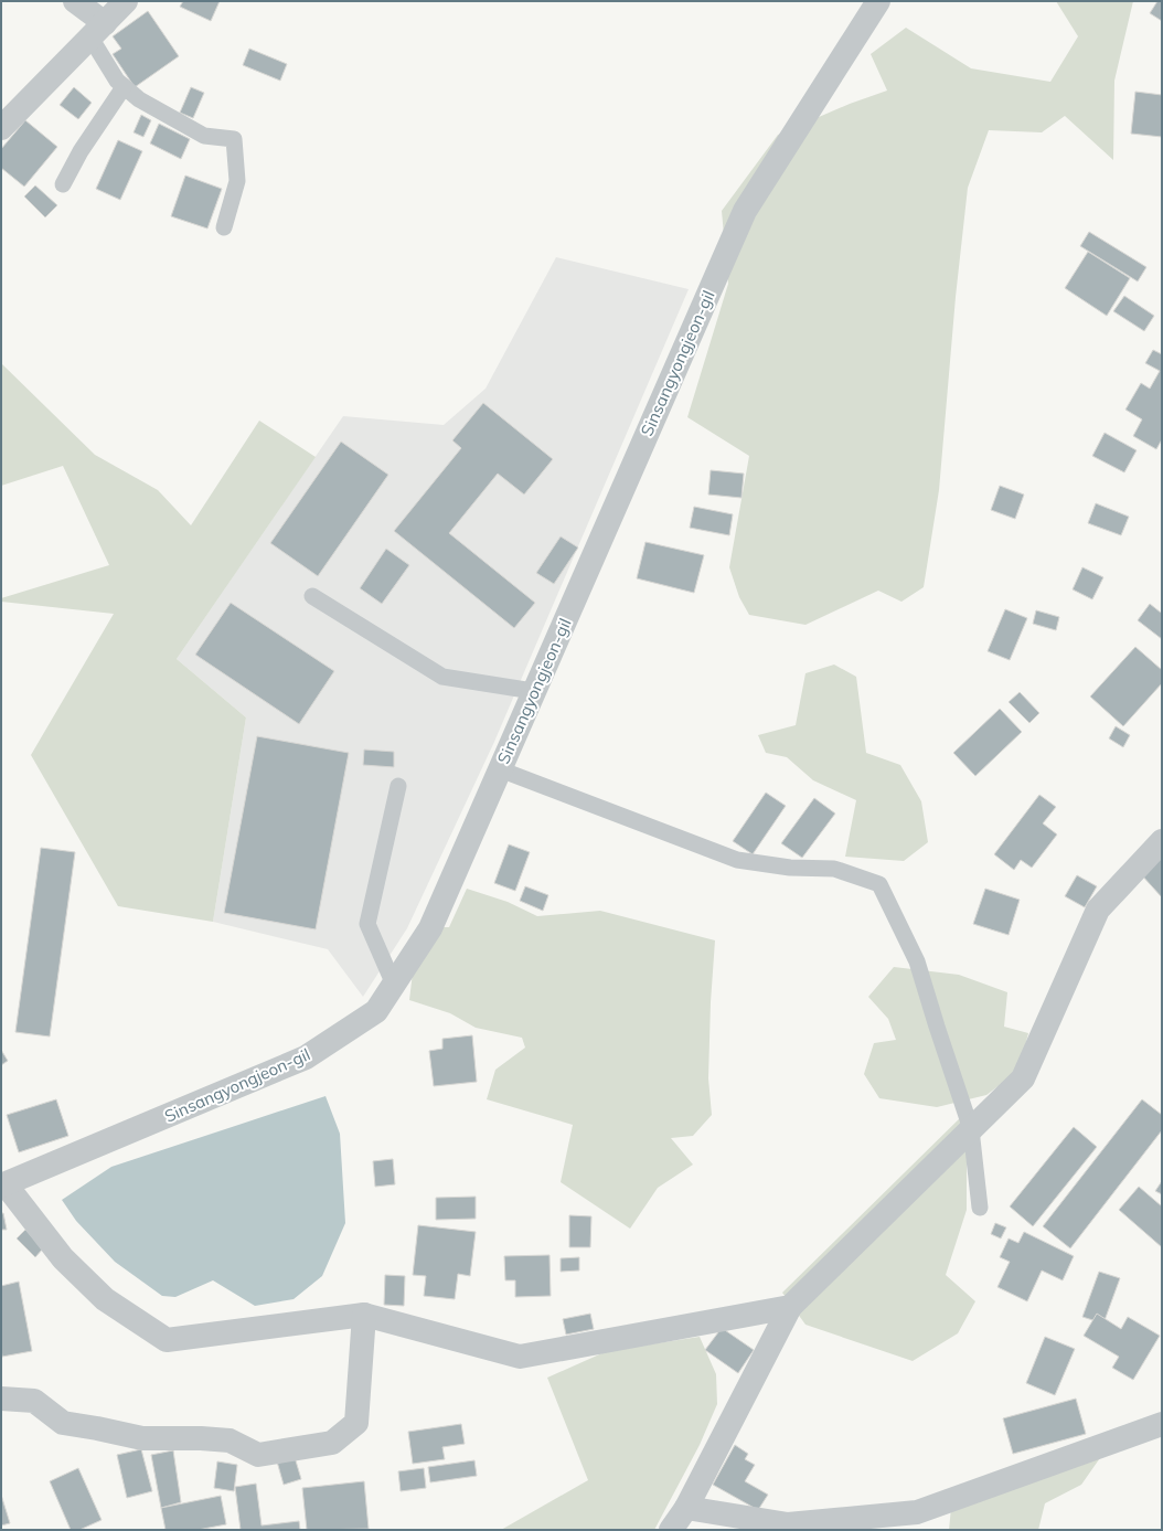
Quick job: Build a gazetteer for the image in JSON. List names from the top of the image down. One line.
{"streets":{"street":["Sinsangyongjeon-gil"]}}
